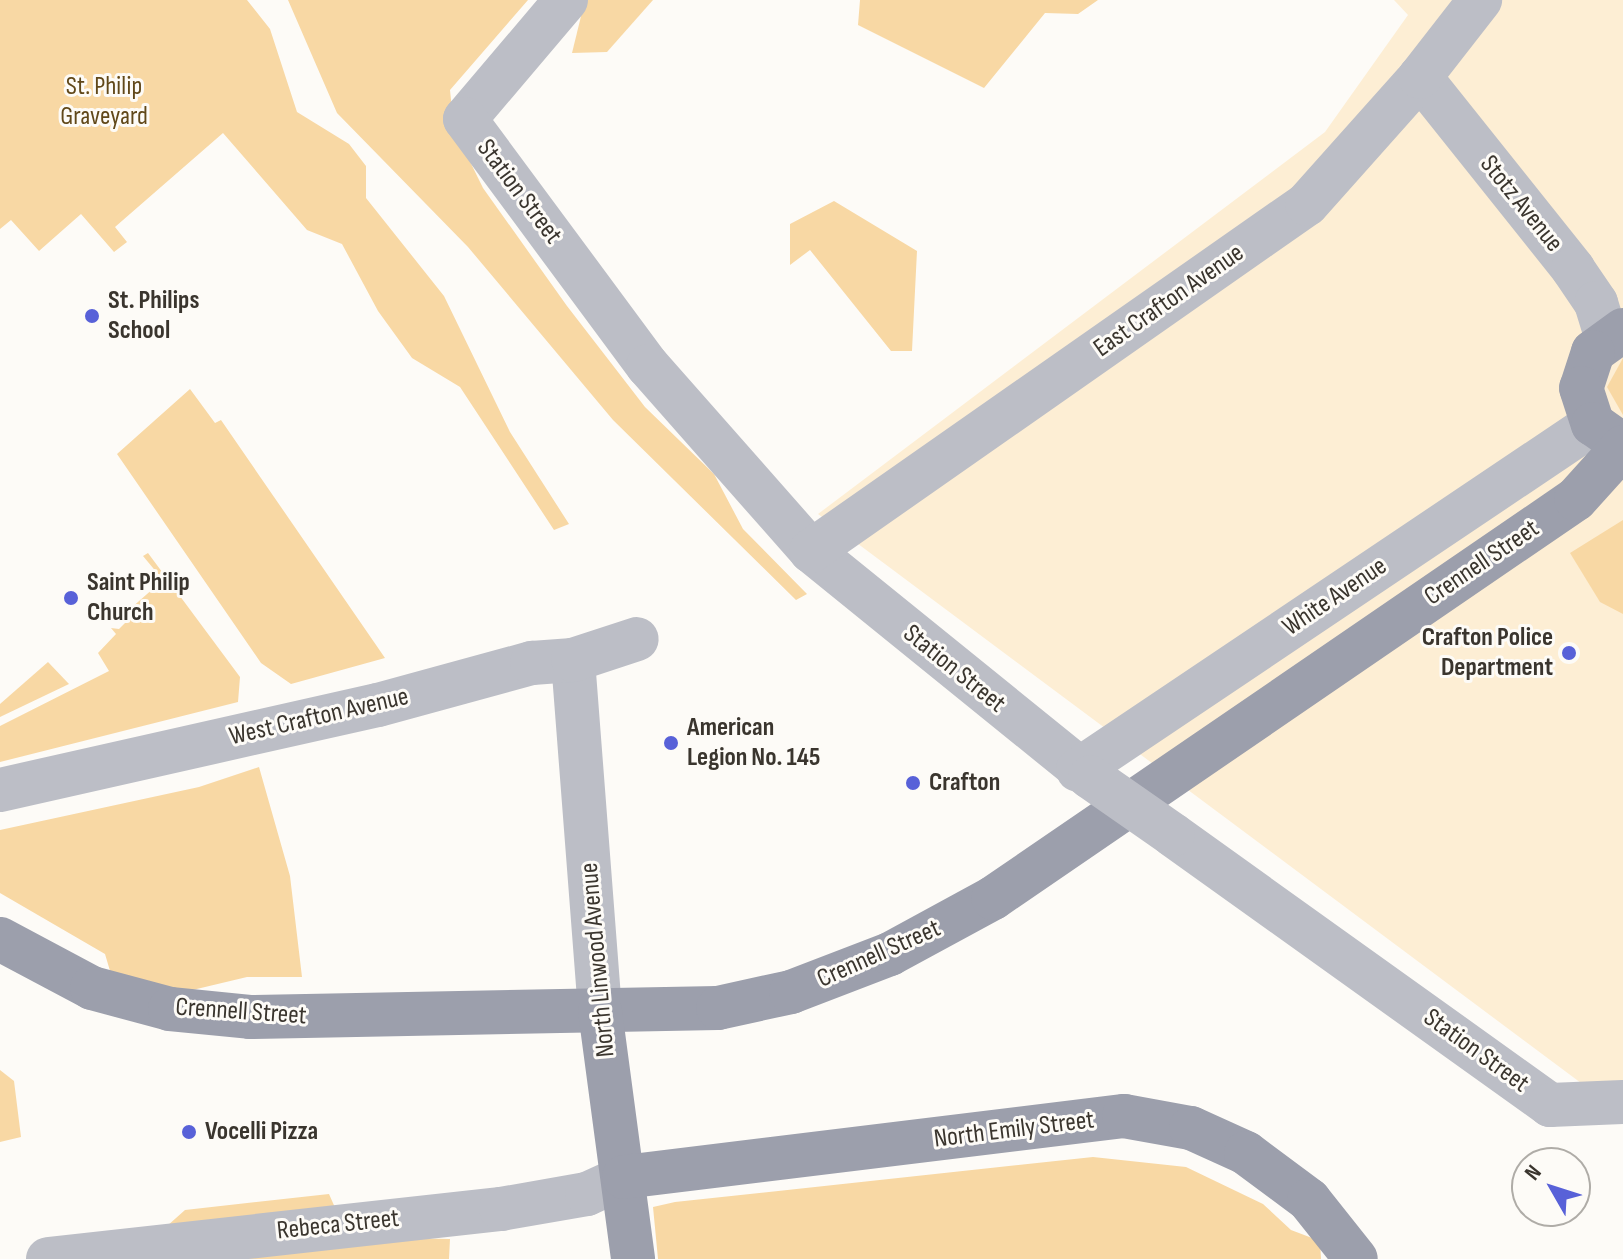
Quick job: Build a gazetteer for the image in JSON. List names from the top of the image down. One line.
{"streets":{"main road":["Crennell Street","North Linwood Avenue","North Emily Street"],"street":["Station Street","Stotz Avenue","East Crafton Avenue","White Avenue","West Crafton Avenue","Rebeca Street"]},"crossings":[["Station Street","East Crafton Avenue"],["Station Street","White Avenue"],["Stotz Avenue","East Crafton Avenue"],["Crennell Street","White Avenue"],["Crennell Street","North Linwood Avenue"],["West Crafton Avenue","North Linwood Avenue"],["North Linwood Avenue","North Emily Street"],["North Linwood Avenue","Rebeca Street"],["North Emily Street","Rebeca Street"]],"parks":["St. Philip Graveyard"],"places":["St. Philips School","Saint Philip Church","Crafton Police Department","American Legion No. 145","Crafton","Vocelli Pizza"],"north":"top left"}
